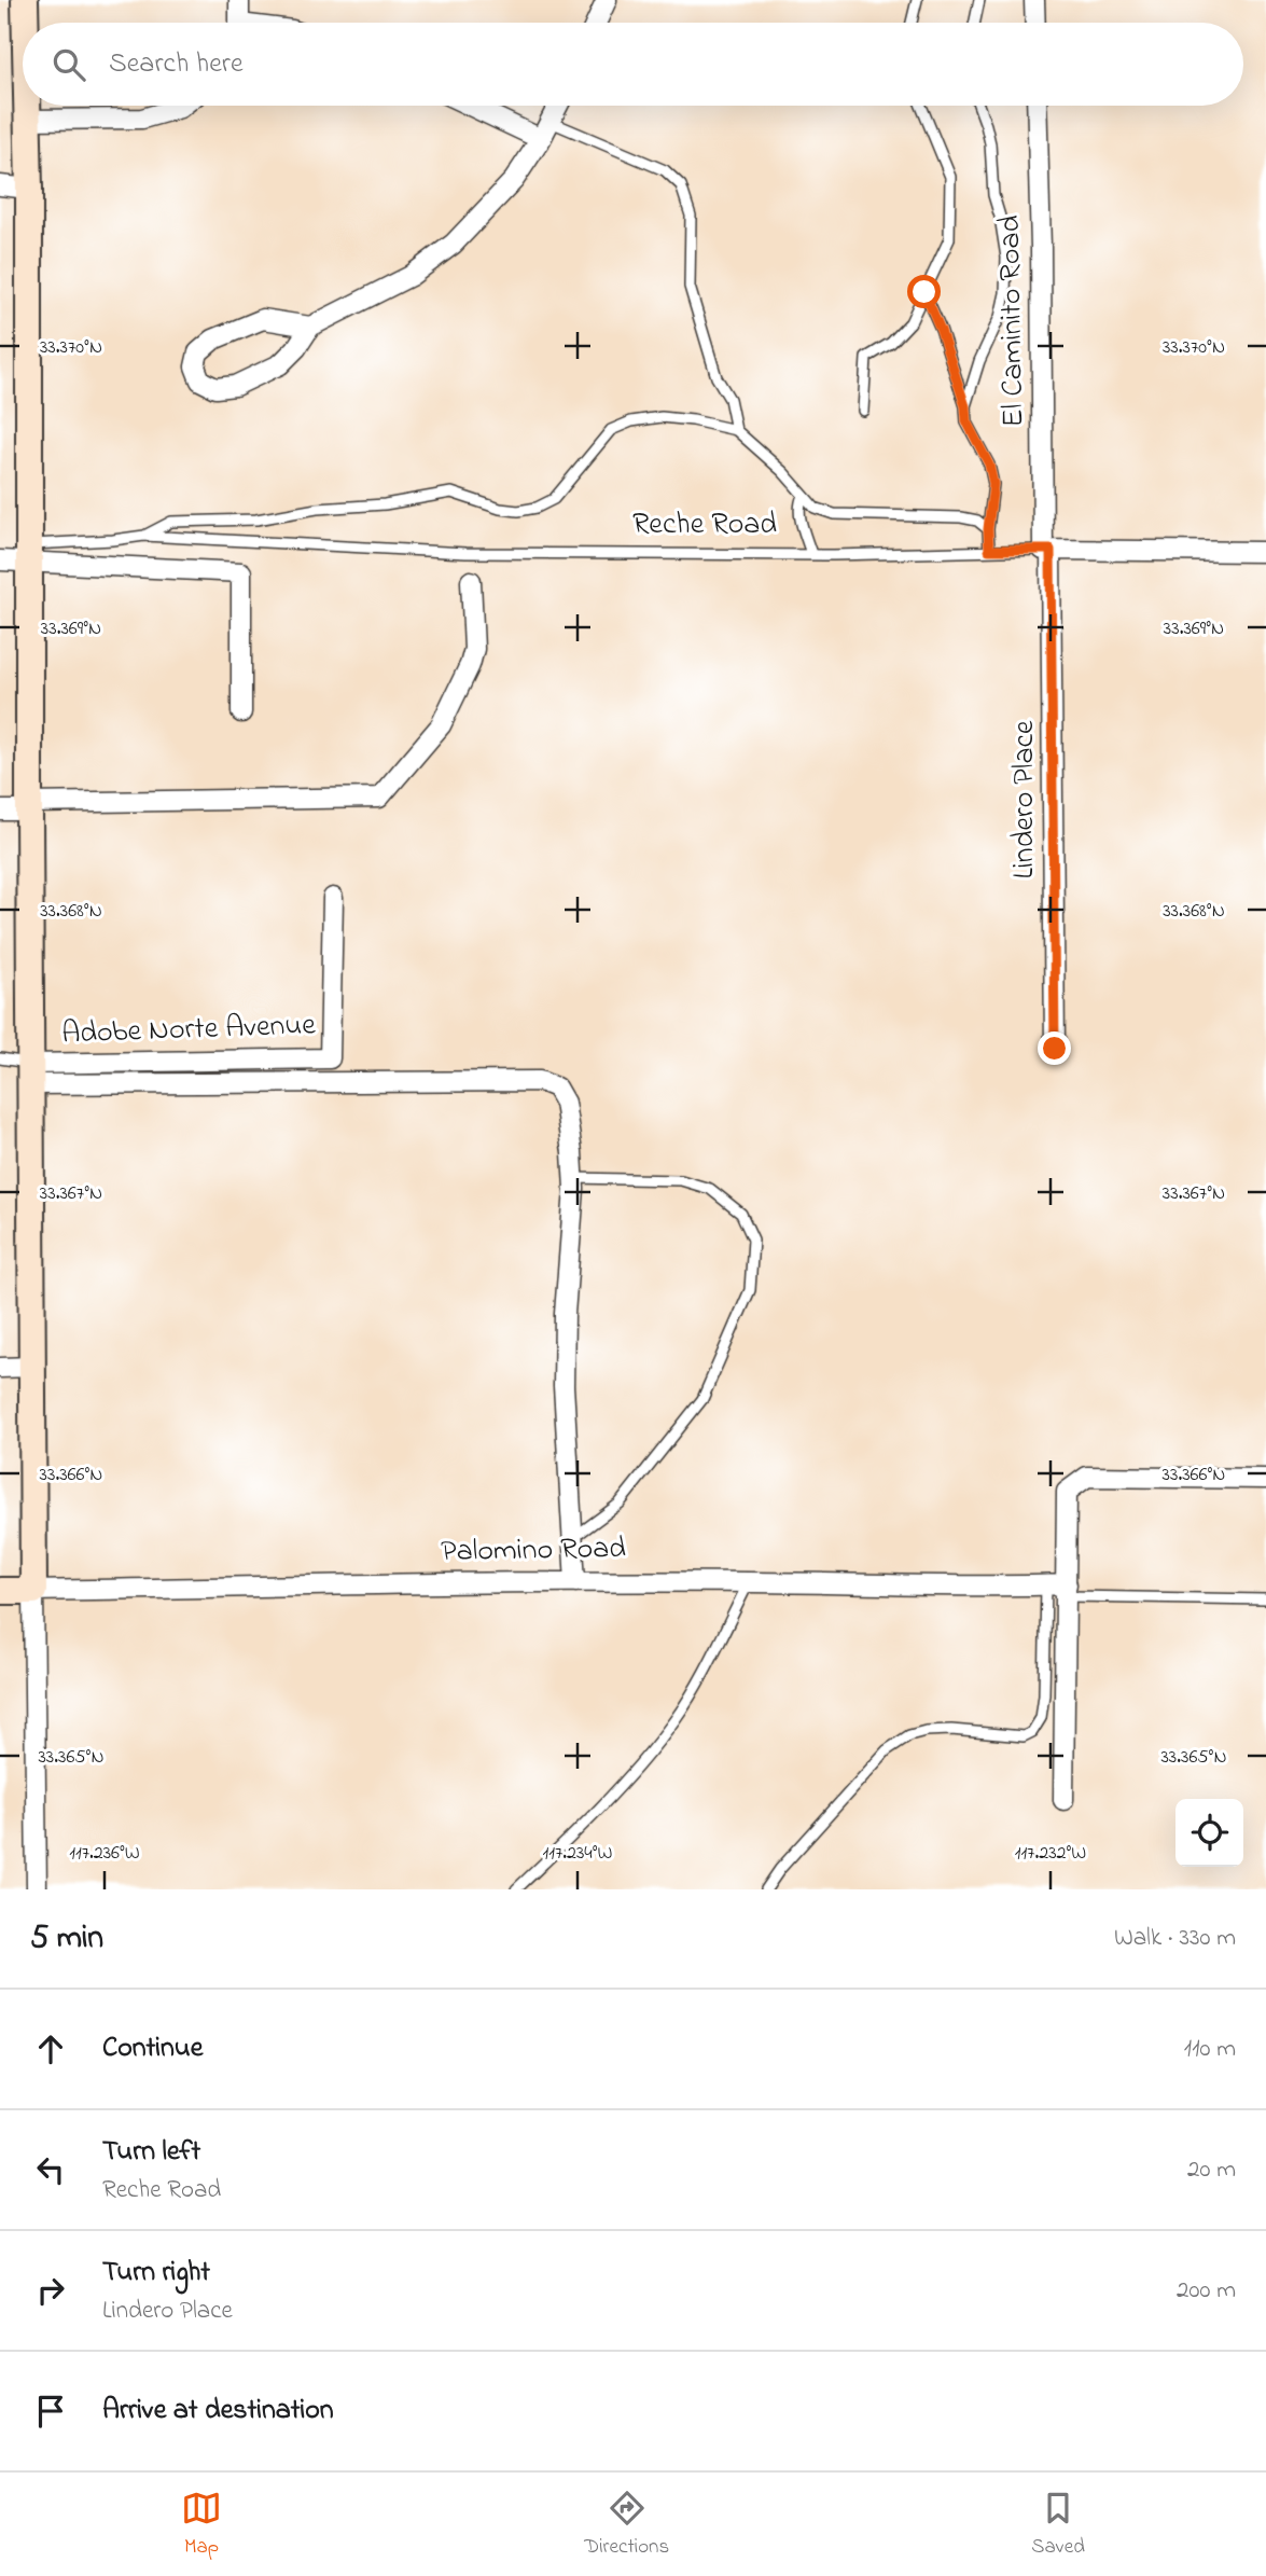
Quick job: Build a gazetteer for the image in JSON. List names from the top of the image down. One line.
{"streets":{"street":["El Caminito Road","Reche Road","Lindero Place","Adobe Norte Avenue","Palomino Road"]},"crossings":[["El Caminito Road","Reche Road"],["El Caminito Road","Lindero Place"],["Reche Road","Lindero Place"]],"page":{"search":"Search here","heading":["5 min","Walk · 330 m"],"list":[["Continue","110 m"],["Turn left","Reche Road","20 m"],["Turn right","Lindero Place","200 m"],"Arrive at destination"],"nav":["Map","Directions","Saved"]},"coordinates":["33.370°N","33.369°N","33.368°N","33.367°N","33.366°N","33.365°N","117.236°W","117.234°W","117.232°W"]}
